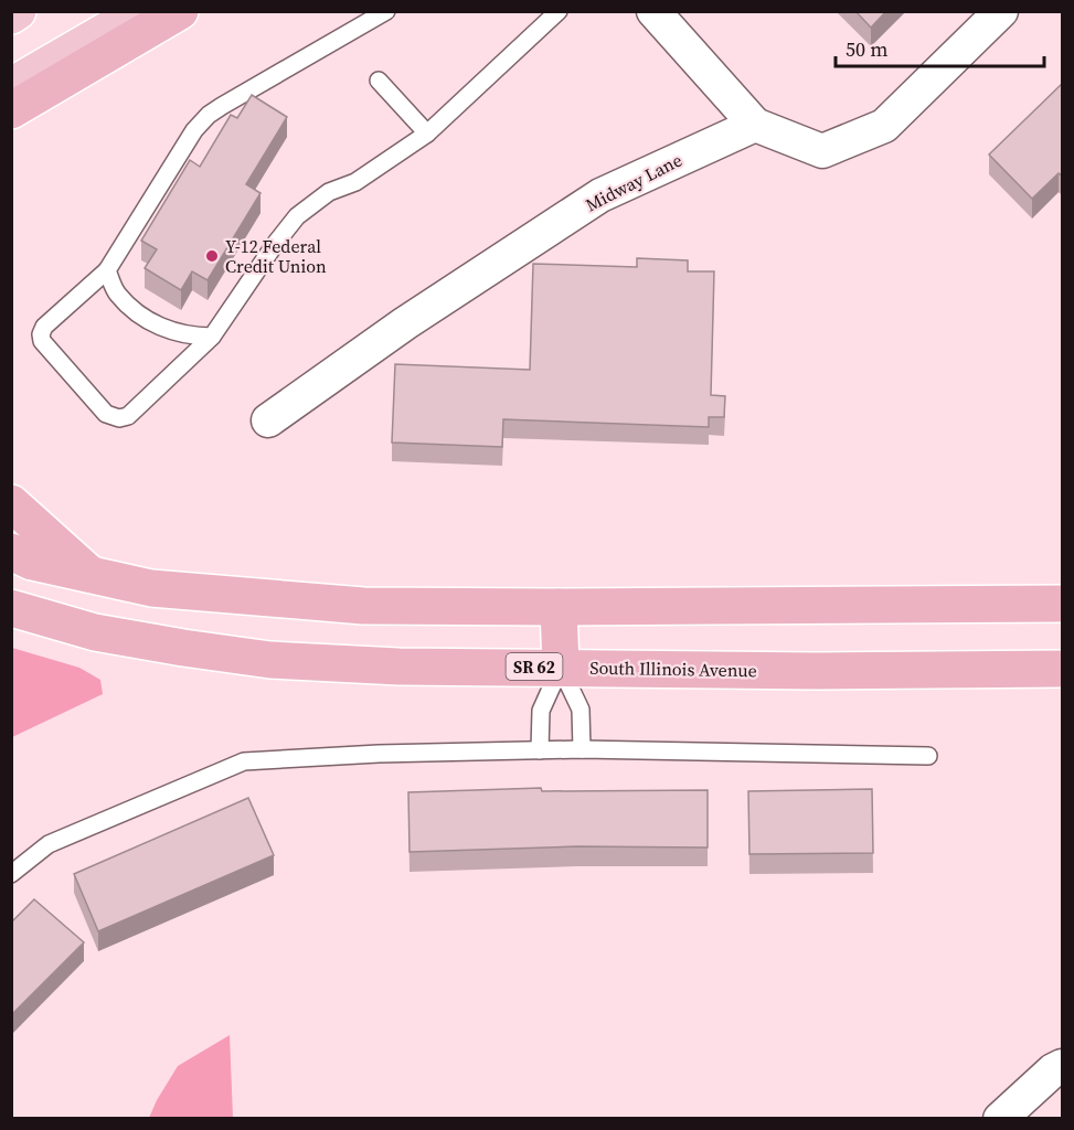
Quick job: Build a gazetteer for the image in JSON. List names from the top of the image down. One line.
{"streets":{"highway":["SR 62","South Illinois Avenue"],"street":["Midway Lane"]},"places":["Y-12 Federal Credit Union"],"scale_bar":"50 m"}
